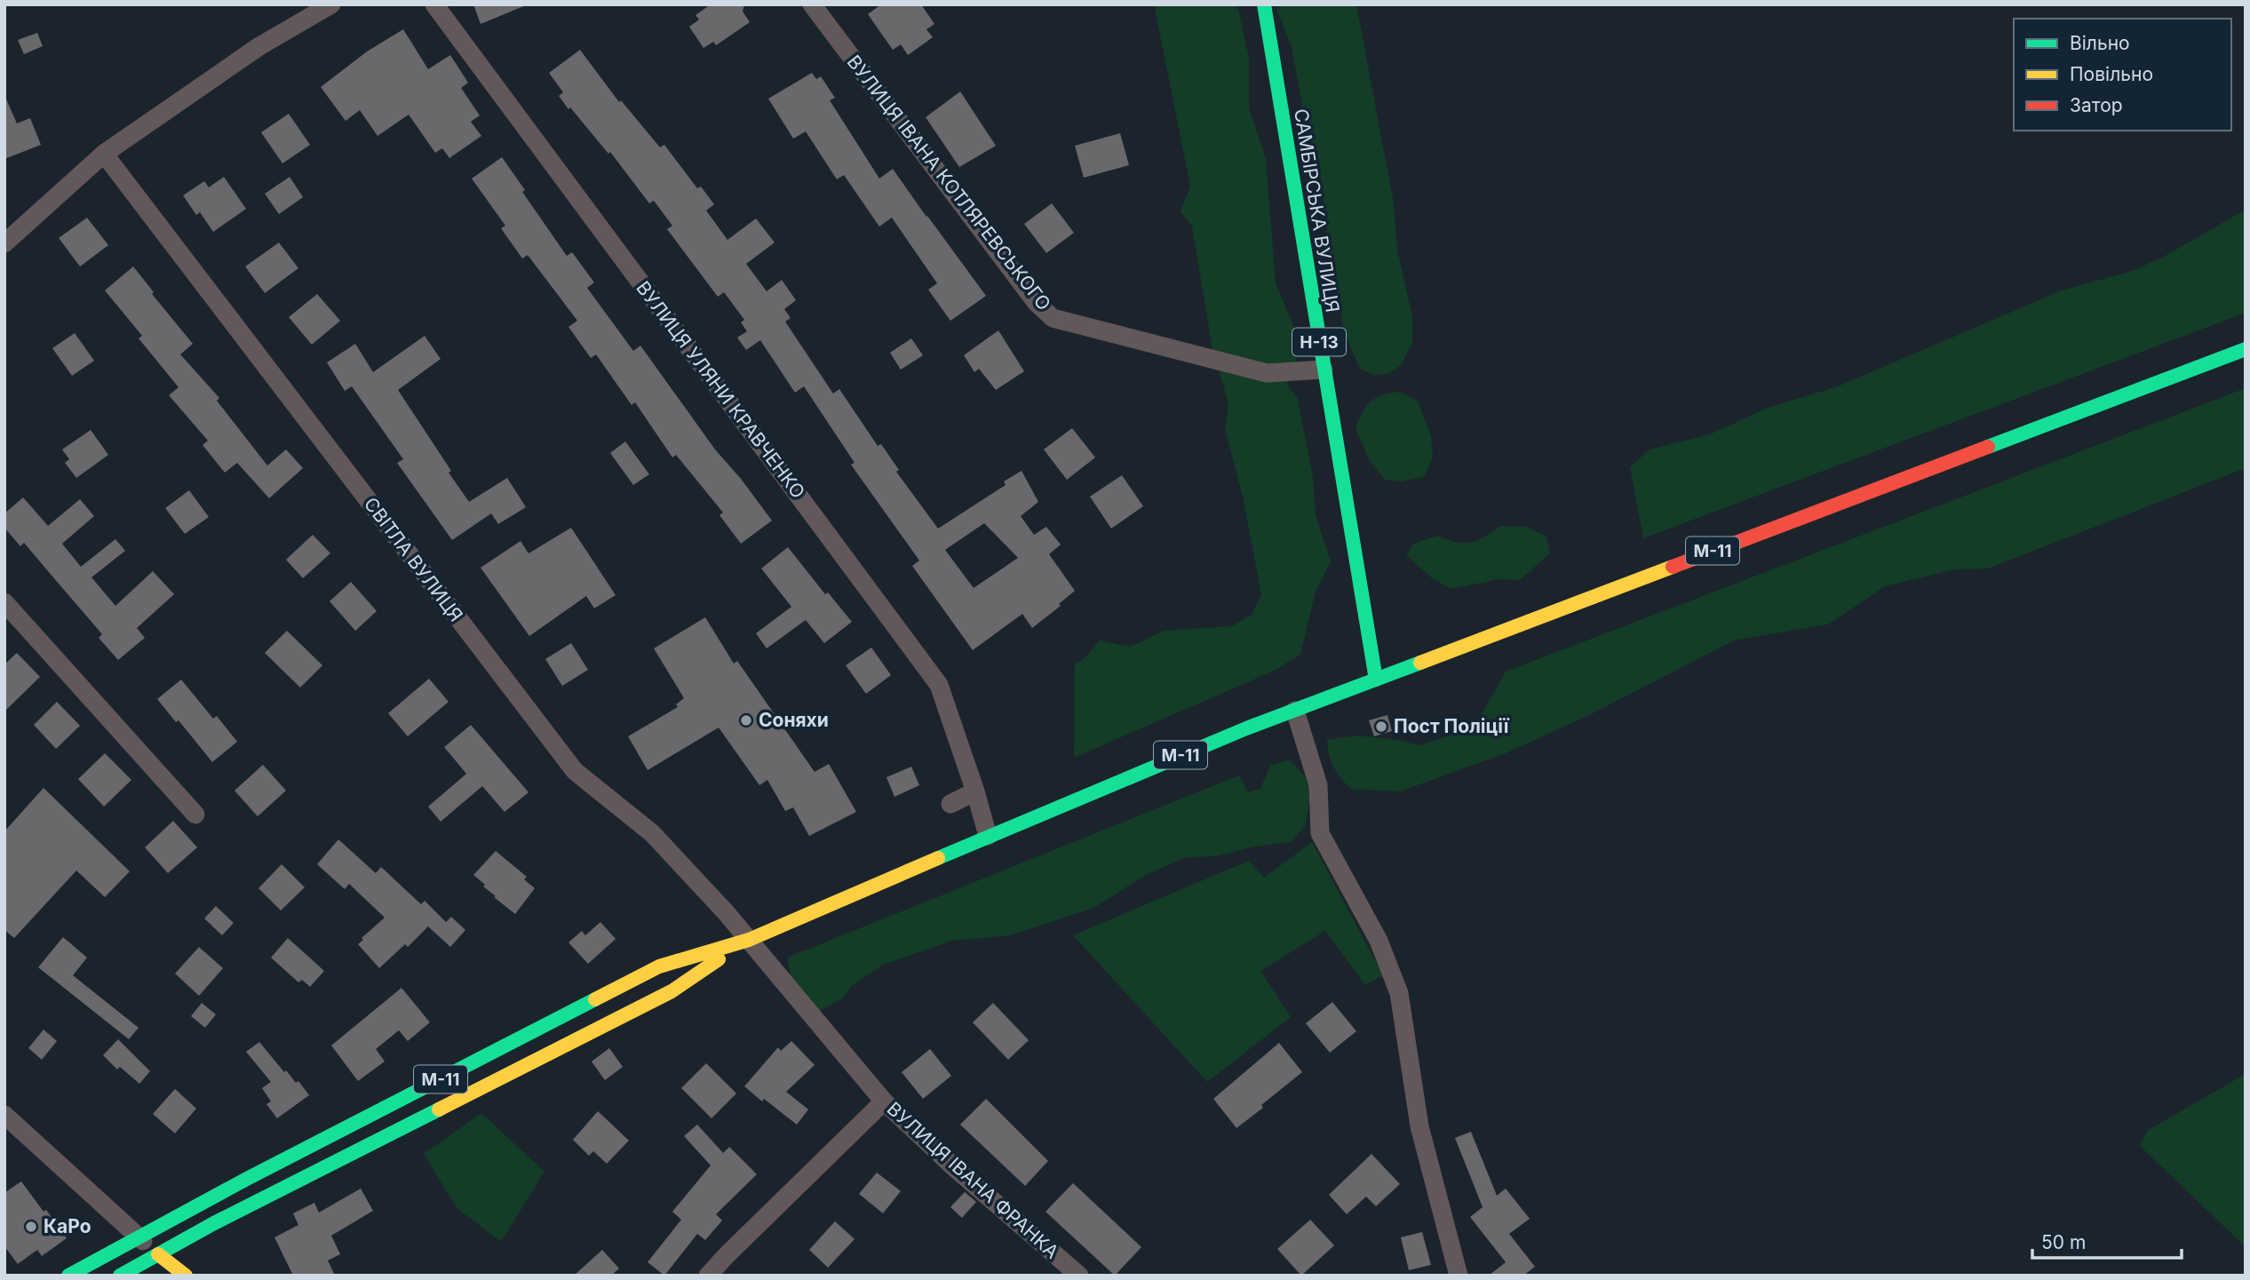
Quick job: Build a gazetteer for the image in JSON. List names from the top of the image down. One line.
{"streets":{"main road":["САМБІРСЬКА ВУЛИЦЯ","Н-13","М-11"],"street":["ВУЛИЦЯ ІВАНА КОТЛЯРЕВСЬКОГО","ВУЛИЦЯ УЛЯНИ КРАВЧЕНКО","СВІТЛА ВУЛИЦЯ","ВУЛИЦЯ ІВАНА ФРАНКА"]},"crossings":[["ВУЛИЦЯ ІВАНА КОТЛЯРЕВСЬКОГО","САМБІРСЬКА ВУЛИЦЯ"],["САМБІРСЬКА ВУЛИЦЯ","М-11"],["ВУЛИЦЯ УЛЯНИ КРАВЧЕНКО","М-11"],["М-11","СВІТЛА ВУЛИЦЯ"],["М-11","ВУЛИЦЯ ІВАНА ФРАНКА"],["СВІТЛА ВУЛИЦЯ","ВУЛИЦЯ ІВАНА ФРАНКА"]],"places":["Соняхи","Пост Поліції","КаРо"],"legend":["Вільно","Повільно","Затор"],"scale_bar":"50 m"}
